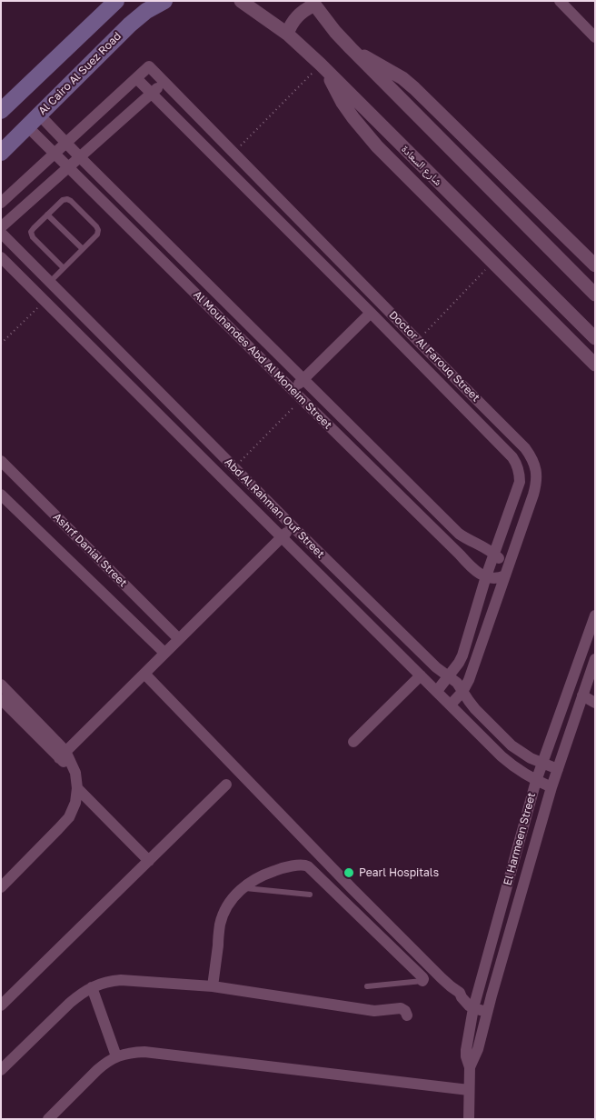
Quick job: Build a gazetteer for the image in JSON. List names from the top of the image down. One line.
{"streets":{"main road":["Al Cairo Al Suez Road"],"street":["شارع السعادة","Doctor Al Farouq Street","Al Mouhandes Abd Al Moneim Street","Abd Al Rahman Ouf Street","Ashrf Danial Street","El Harmeen Street"]},"crossings":[["Al Cairo Al Suez Road","Al Mouhandes Abd Al Moneim Street"],["Doctor Al Farouq Street","Al Mouhandes Abd Al Moneim Street"],["Doctor Al Farouq Street","Abd Al Rahman Ouf Street"],["Abd Al Rahman Ouf Street","El Harmeen Street"]],"places":["Pearl Hospitals"]}
